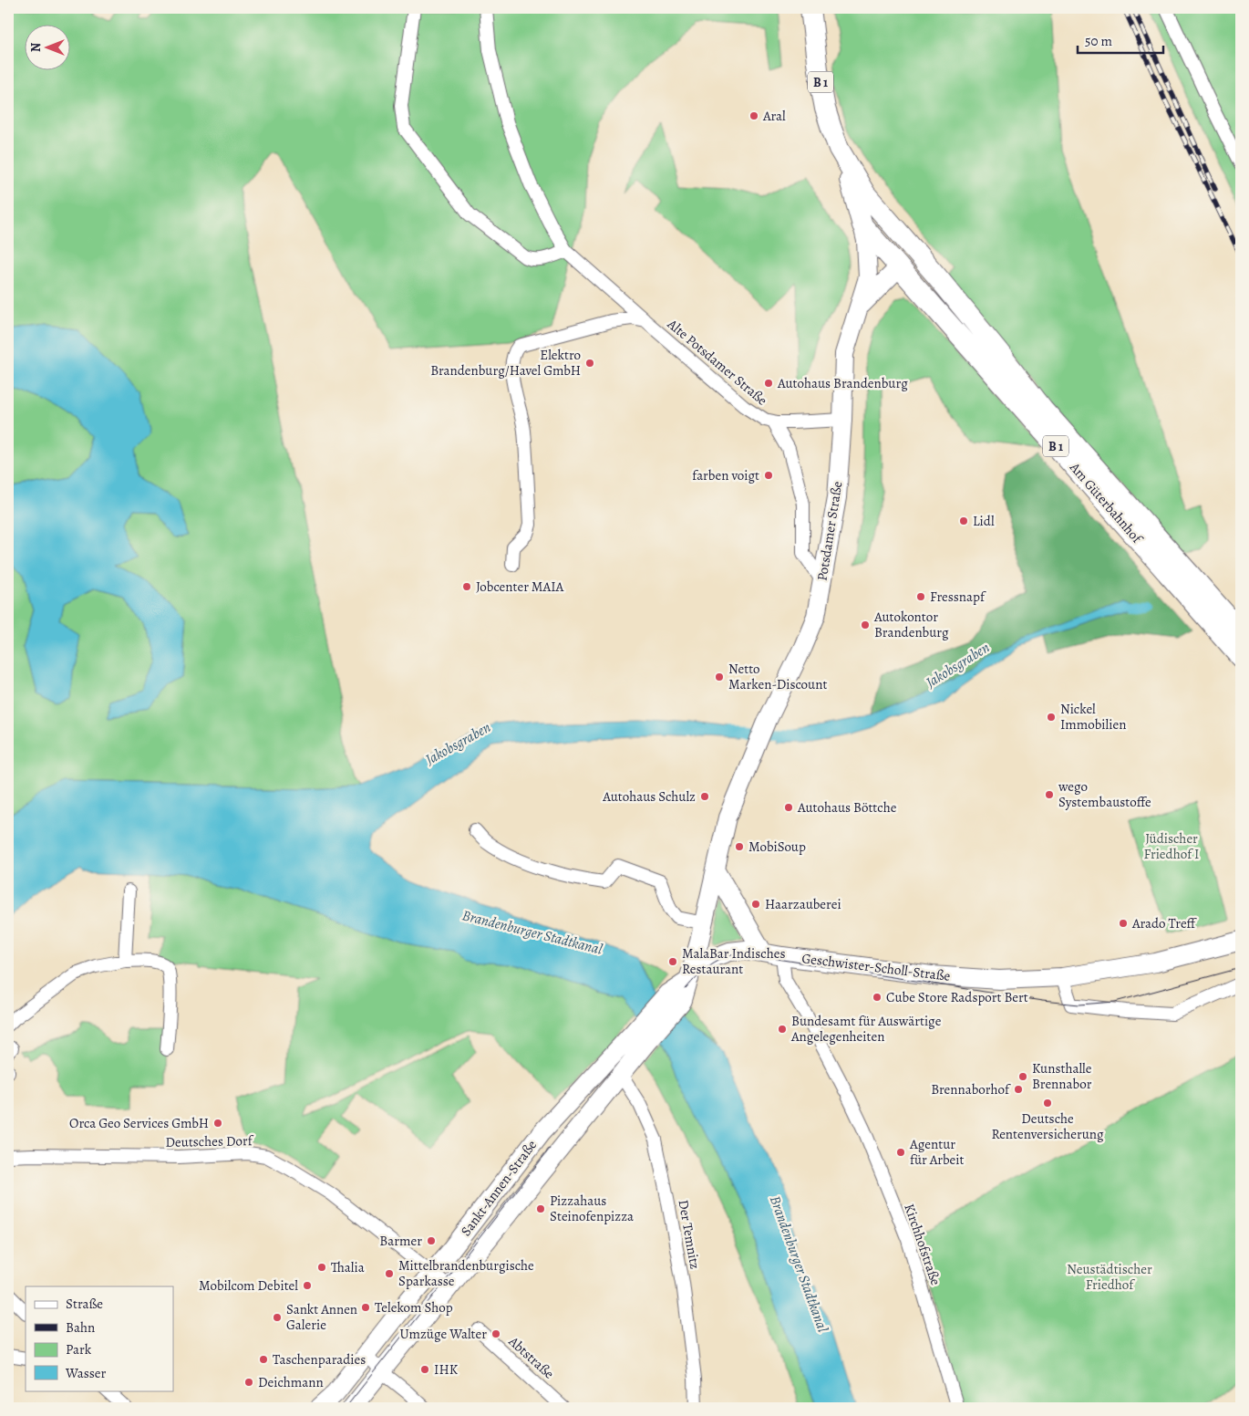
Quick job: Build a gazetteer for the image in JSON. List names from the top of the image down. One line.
{"streets":{"main road":["B 1","Am Güterbahnhof"],"street":["Alte Potsdamer Straße","Potsdamer Straße","Geschwister-Scholl-Straße","Deutsches Dorf","Sankt-Annen-Straße","Der Temnitz","Kirchhofstraße","Abtstraße"]},"crossings":[["B 1","Am Güterbahnhof"],["B 1","Potsdamer Straße"],["Alte Potsdamer Straße","Potsdamer Straße"],["Am Güterbahnhof","Potsdamer Straße"],["Potsdamer Straße","Geschwister-Scholl-Straße"],["Potsdamer Straße","Sankt-Annen-Straße"],["Geschwister-Scholl-Straße","Sankt-Annen-Straße"],["Geschwister-Scholl-Straße","Kirchhofstraße"],["Deutsches Dorf","Sankt-Annen-Straße"],["Sankt-Annen-Straße","Der Temnitz"]],"water":["Jakobsgraben","Brandenburger Stadtkanal"],"parks":["Jüdischer Friedhof I","Neustädtischer Friedhof"],"places":["Aral","Elektro Brandenburg/Havel GmbH","Autohaus Brandenburg","farben voigt","Lidl","Jobcenter MAIA","Fressnapf","Autokontor Brandenburg","Netto Marken-Discount","Nickel Immobilien","wego Systembaustoffe","Autohaus Schulz","Autohaus Böttche","MobiSoup","Haarzauberei","Arado Treff","MalaBar Indisches Restaurant","Cube Store Radsport Bert","Bundesamt für Auswärtige Angelegenheiten","Kunsthalle Brennabor","Brennaborhof","Deutsche Rentenversicherung","Orca Geo Services GmbH","Agentur für Arbeit","Pizzahaus Steinofenpizza","Barmer","Thalia","Mittelbrandenburgische Sparkasse","Mobilcom Debitel","Telekom Shop","Sankt Annen Galerie","Umzüge Walter","Taschenparadies","IHK","Deichmann"],"legend":["Straße","Bahn","Park","Wasser"],"scale_bar":"50 m","north":"left"}
